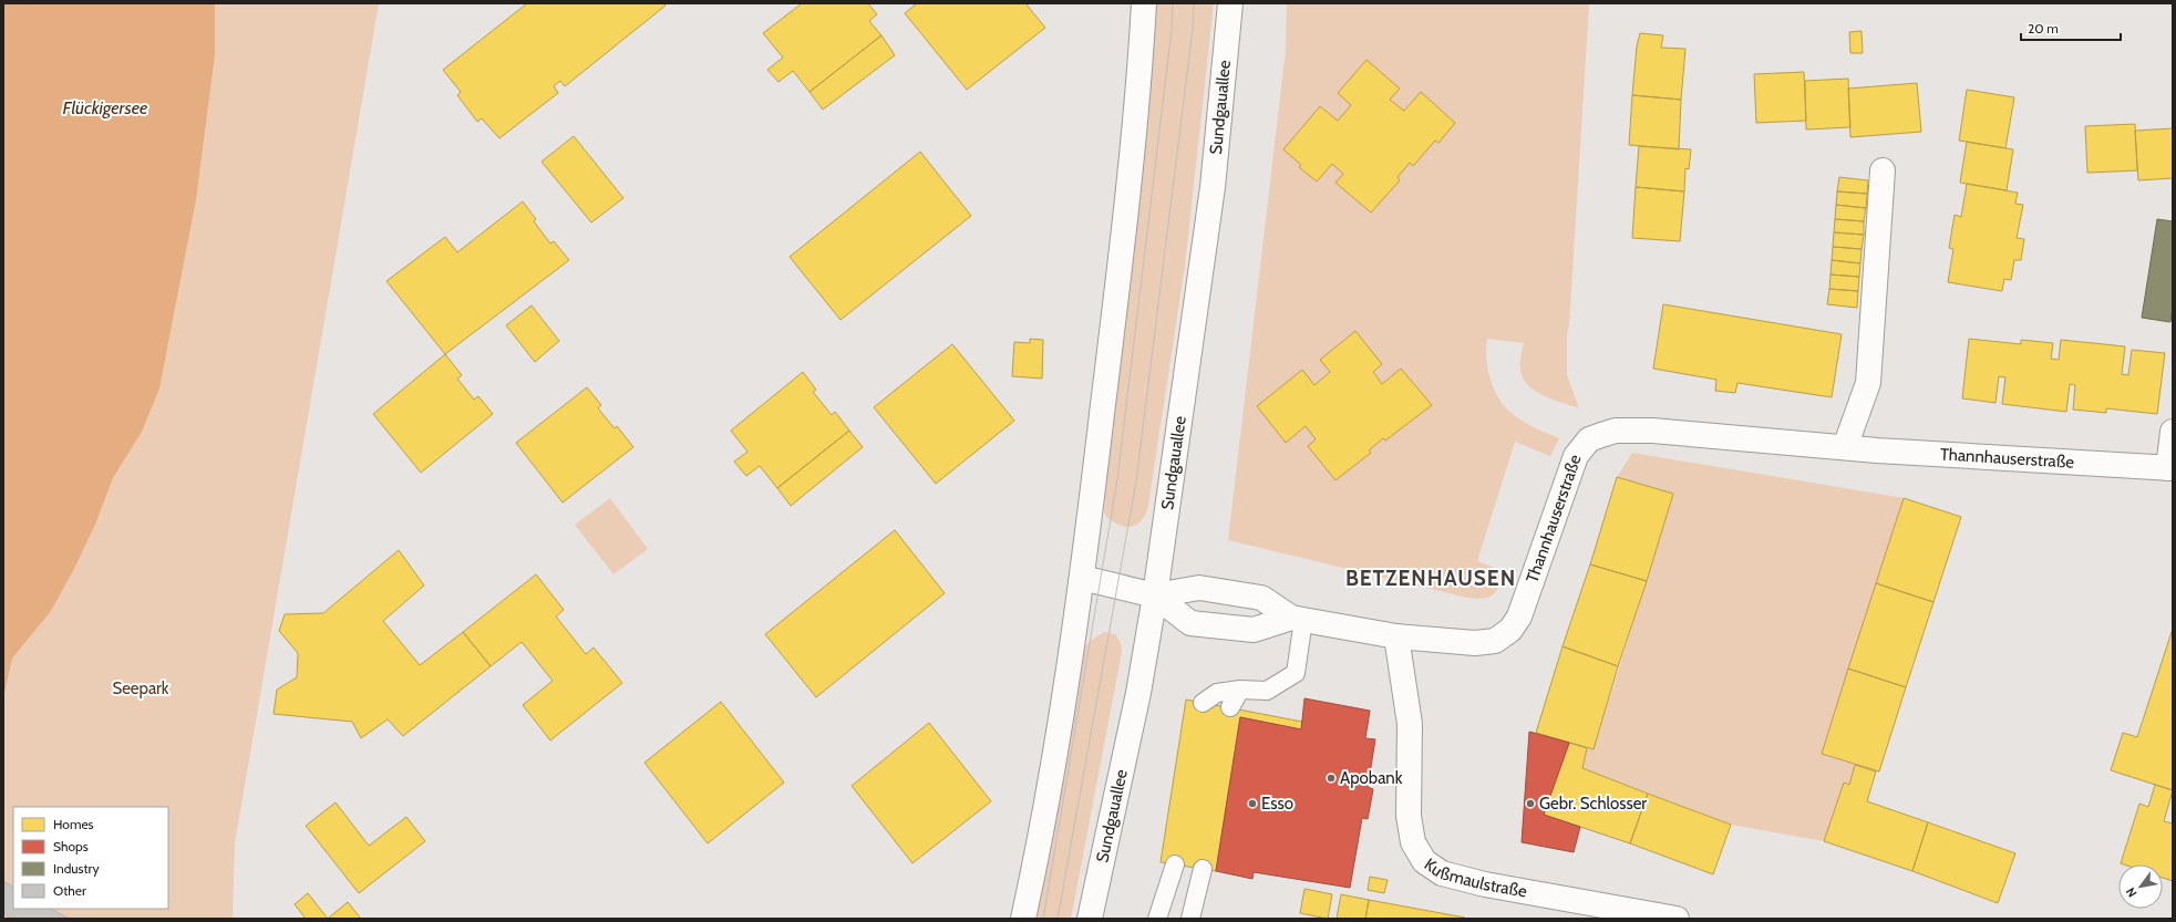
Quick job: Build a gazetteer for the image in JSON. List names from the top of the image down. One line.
{"streets":{"street":["Sundgauallee","Thannhauserstraße","Kußmaulstraße"]},"crossings":[["Sundgauallee","Thannhauserstraße"],["Thannhauserstraße","Kußmaulstraße"]],"districts":["BETZENHAUSEN"],"water":["Flückigersee"],"parks":["Seepark"],"places":["Apobank","Esso","Gebr. Schlosser"],"legend":["Homes","Shops","Industry","Other"],"scale_bar":"20 m","north":"bottom left"}
